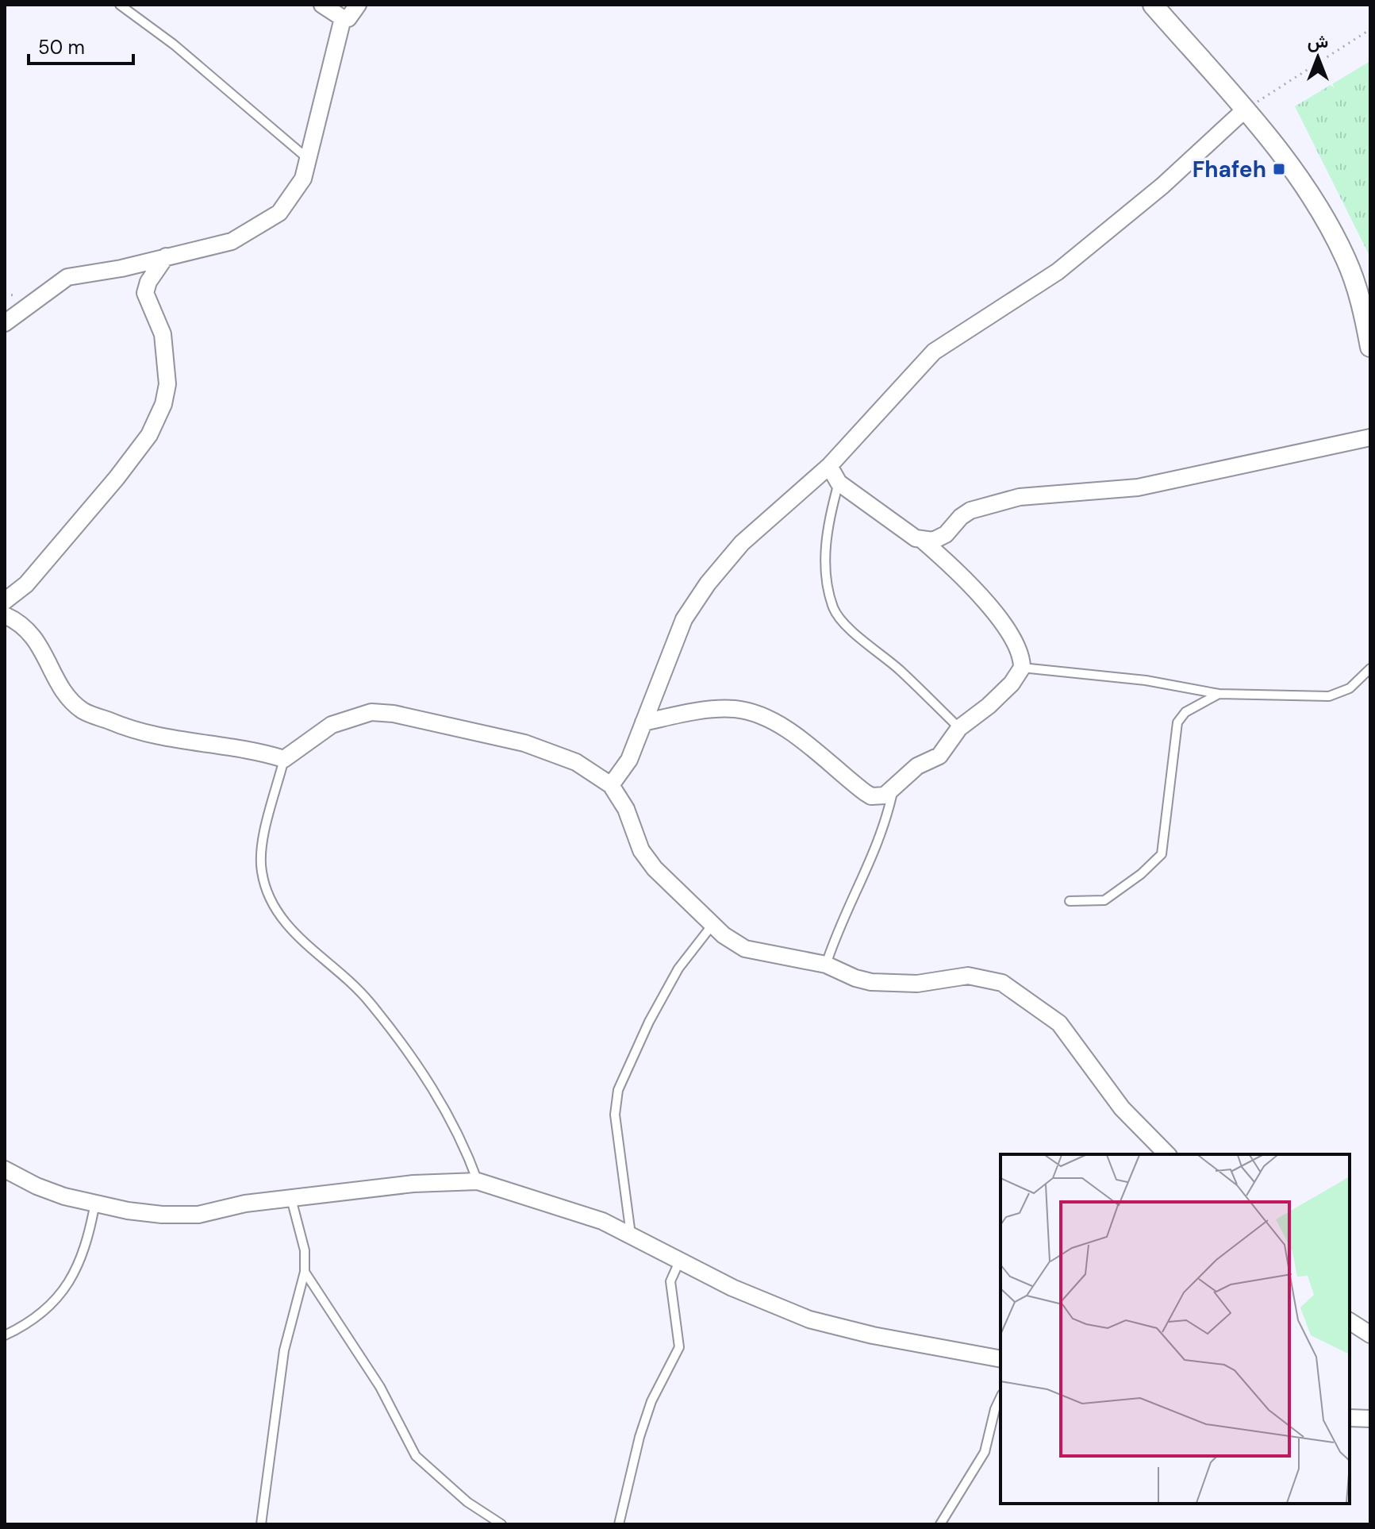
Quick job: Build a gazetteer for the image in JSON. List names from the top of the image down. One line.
{"places":{"transit":["Fhafeh"]},"scale_bar":"50 m","north":"top"}
